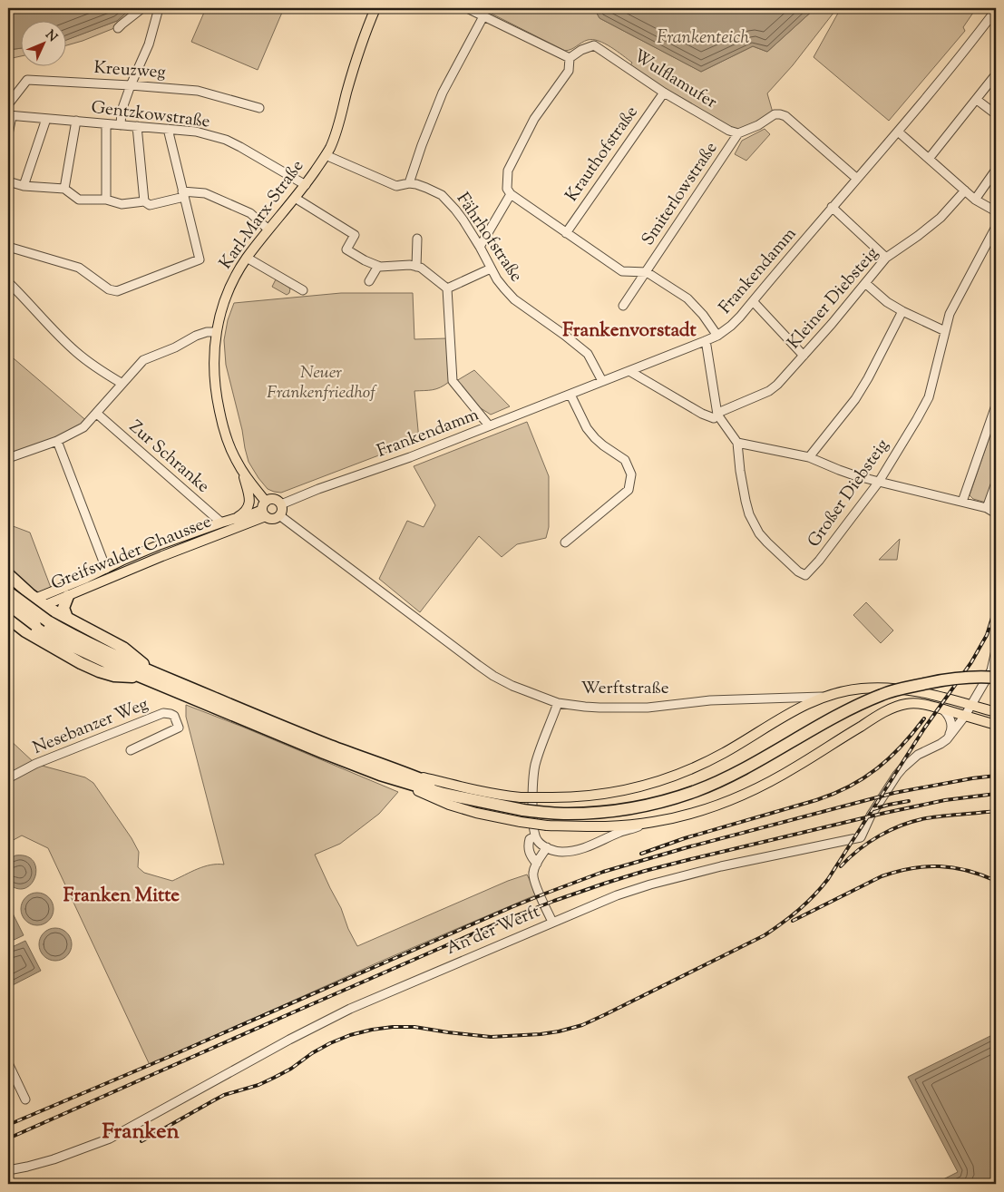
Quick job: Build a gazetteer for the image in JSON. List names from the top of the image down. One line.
{"streets":{"main road":["Karl-Marx-Straße","Greifswalder Chaussee","Werftstraße"],"street":["Kreuzweg","Wulflamufer","Gentzkowstraße","Krauthofstraße","Smiterlowstraße","Fährhofstraße","Frankendamm","Kleiner Diebsteig","Zur Schranke","Großer Diebsteig","Nesebanzer Weg","An der Werft"]},"crossings":[["Wulflamufer","Krauthofstraße"],["Wulflamufer","Smiterlowstraße"],["Gentzkowstraße","Karl-Marx-Straße"],["Karl-Marx-Straße","Fährhofstraße"],["Karl-Marx-Straße","Frankendamm"],["Karl-Marx-Straße","Greifswalder Chaussee"],["Karl-Marx-Straße","Werftstraße"],["Fährhofstraße","Frankendamm"],["Frankendamm","Greifswalder Chaussee"],["Frankendamm","Werftstraße"],["Zur Schranke","Greifswalder Chaussee"],["Greifswalder Chaussee","Werftstraße"],["Werftstraße","An der Werft"]],"districts":["Frankenvorstadt","Franken Mitte","Franken"],"water":["Frankenteich"],"parks":["Neuer Frankenfriedhof"],"north":"top right"}
